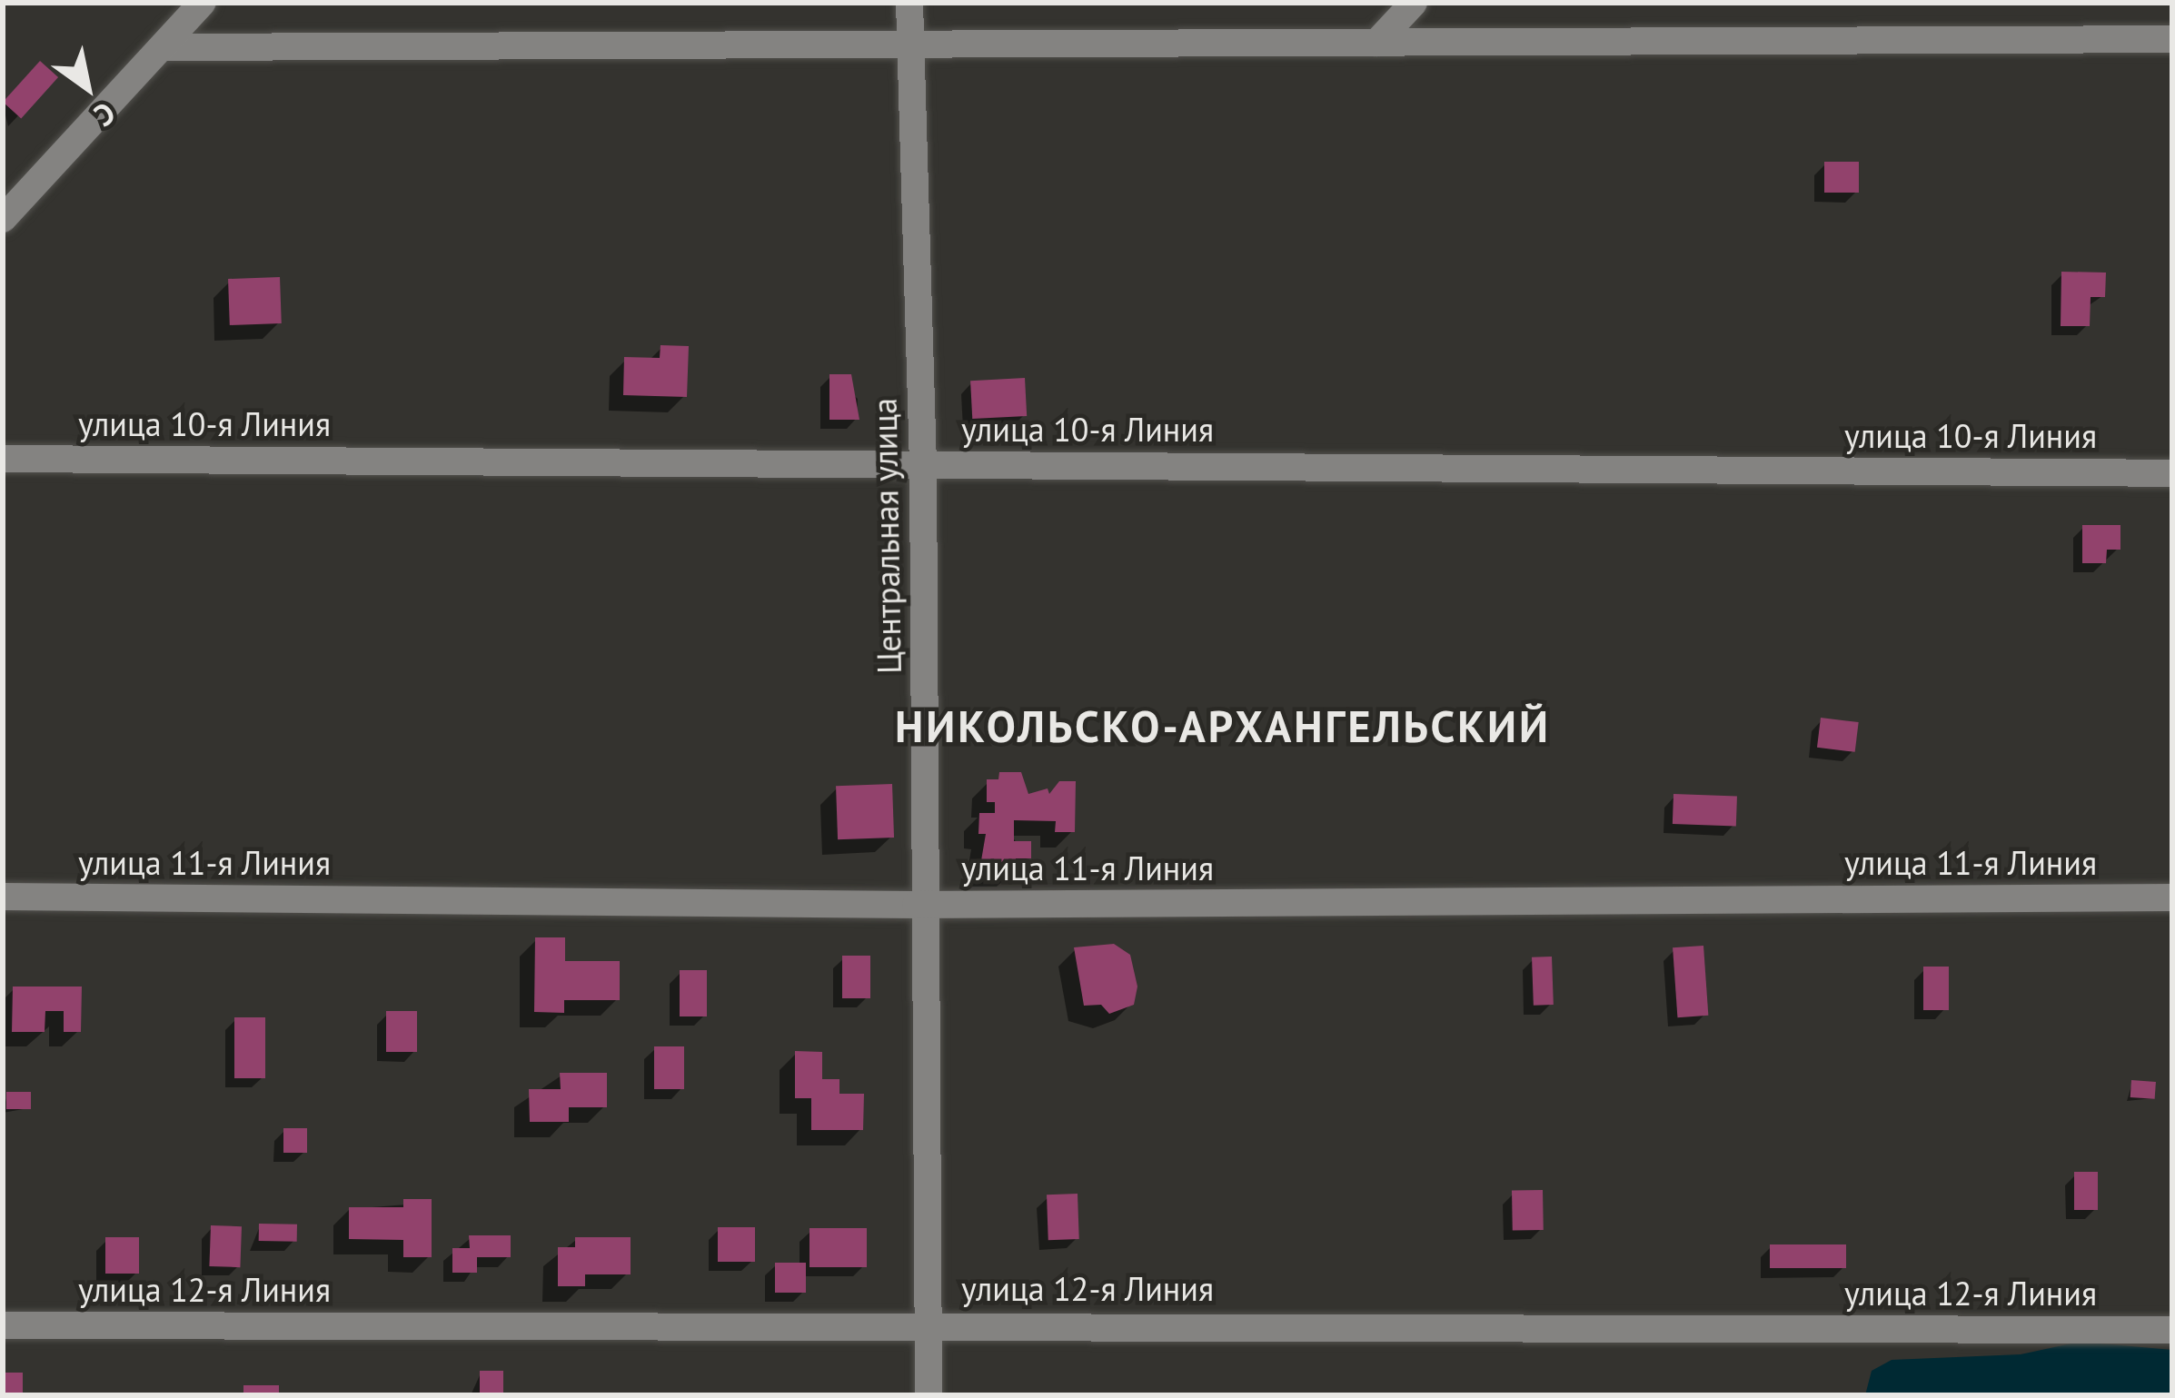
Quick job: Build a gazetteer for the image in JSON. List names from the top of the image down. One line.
{"streets":{"street":["улица 10-я Линия","Центральная улица","улица 11-я Линия","улица 12-я Линия"]},"crossings":[["улица 10-я Линия","Центральная улица"],["Центральная улица","улица 11-я Линия"],["Центральная улица","улица 12-я Линия"]],"districts":["НИКОЛЬСКО-АРХАНГЕЛЬСКИЙ"],"north":"bottom right"}
